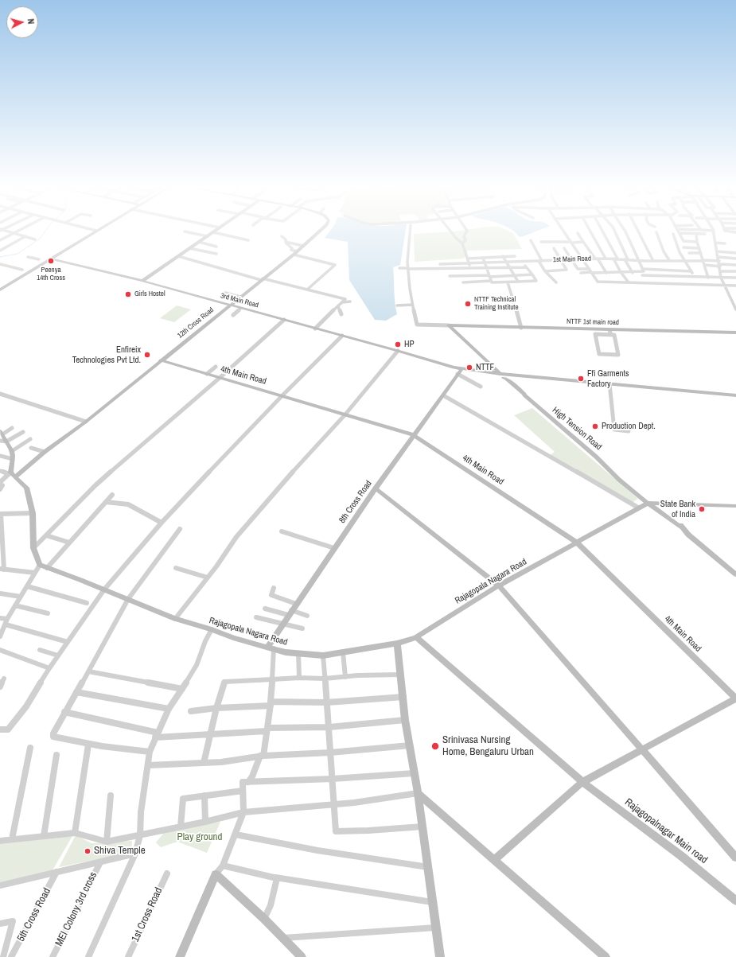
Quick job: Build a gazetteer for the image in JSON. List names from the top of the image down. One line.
{"streets":{"street":["1st Main Road","3rd Main Road","NTTF 1st main road","12th Cross Road","4th Main Road","High Tension Road","8th Cross Road","Rajagopala Nagara Road","Rajagopalnagar Main road","MEI Colony 3rd cross","5th Cross Road","1st Cross Road"]},"crossings":[["3rd Main Road","12th Cross Road"],["3rd Main Road","High Tension Road"],["3rd Main Road","8th Cross Road"],["NTTF 1st main road","High Tension Road"],["12th Cross Road","4th Main Road"],["4th Main Road","8th Cross Road"],["4th Main Road","Rajagopala Nagara Road"],["High Tension Road","Rajagopala Nagara Road"],["8th Cross Road","Rajagopala Nagara Road"],["Rajagopala Nagara Road","Rajagopalnagar Main road"]],"parks":["Play ground"],"places":["Peenya 14th Cross","Girls Hostel","NTTF Technical Training Institute","HP","Enfireix Technologies Pvt Ltd.","NTTF","Ffi Garments Factory","Production Dept.","State Bank of India","Srinivasa Nursing Home, Bengaluru Urban","Shiva Temple"],"north":"right"}
